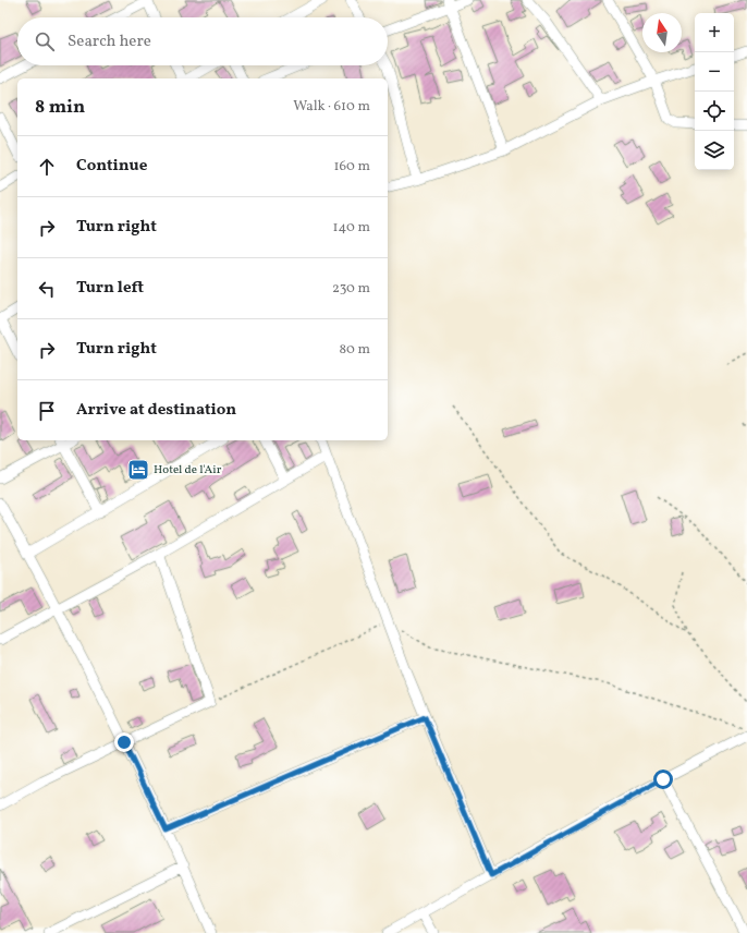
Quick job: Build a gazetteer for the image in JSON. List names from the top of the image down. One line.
{"places":{"hotel":["Hotel de l'Air"]},"north":"top","page":{"map_buttons":["+","−"],"search":"Search here","heading":["8 min","Walk · 610 m"],"list":[["Continue","160 m"],["Turn right","140 m"],["Turn left","230 m"],["Turn right","80 m"],"Arrive at destination"]}}
